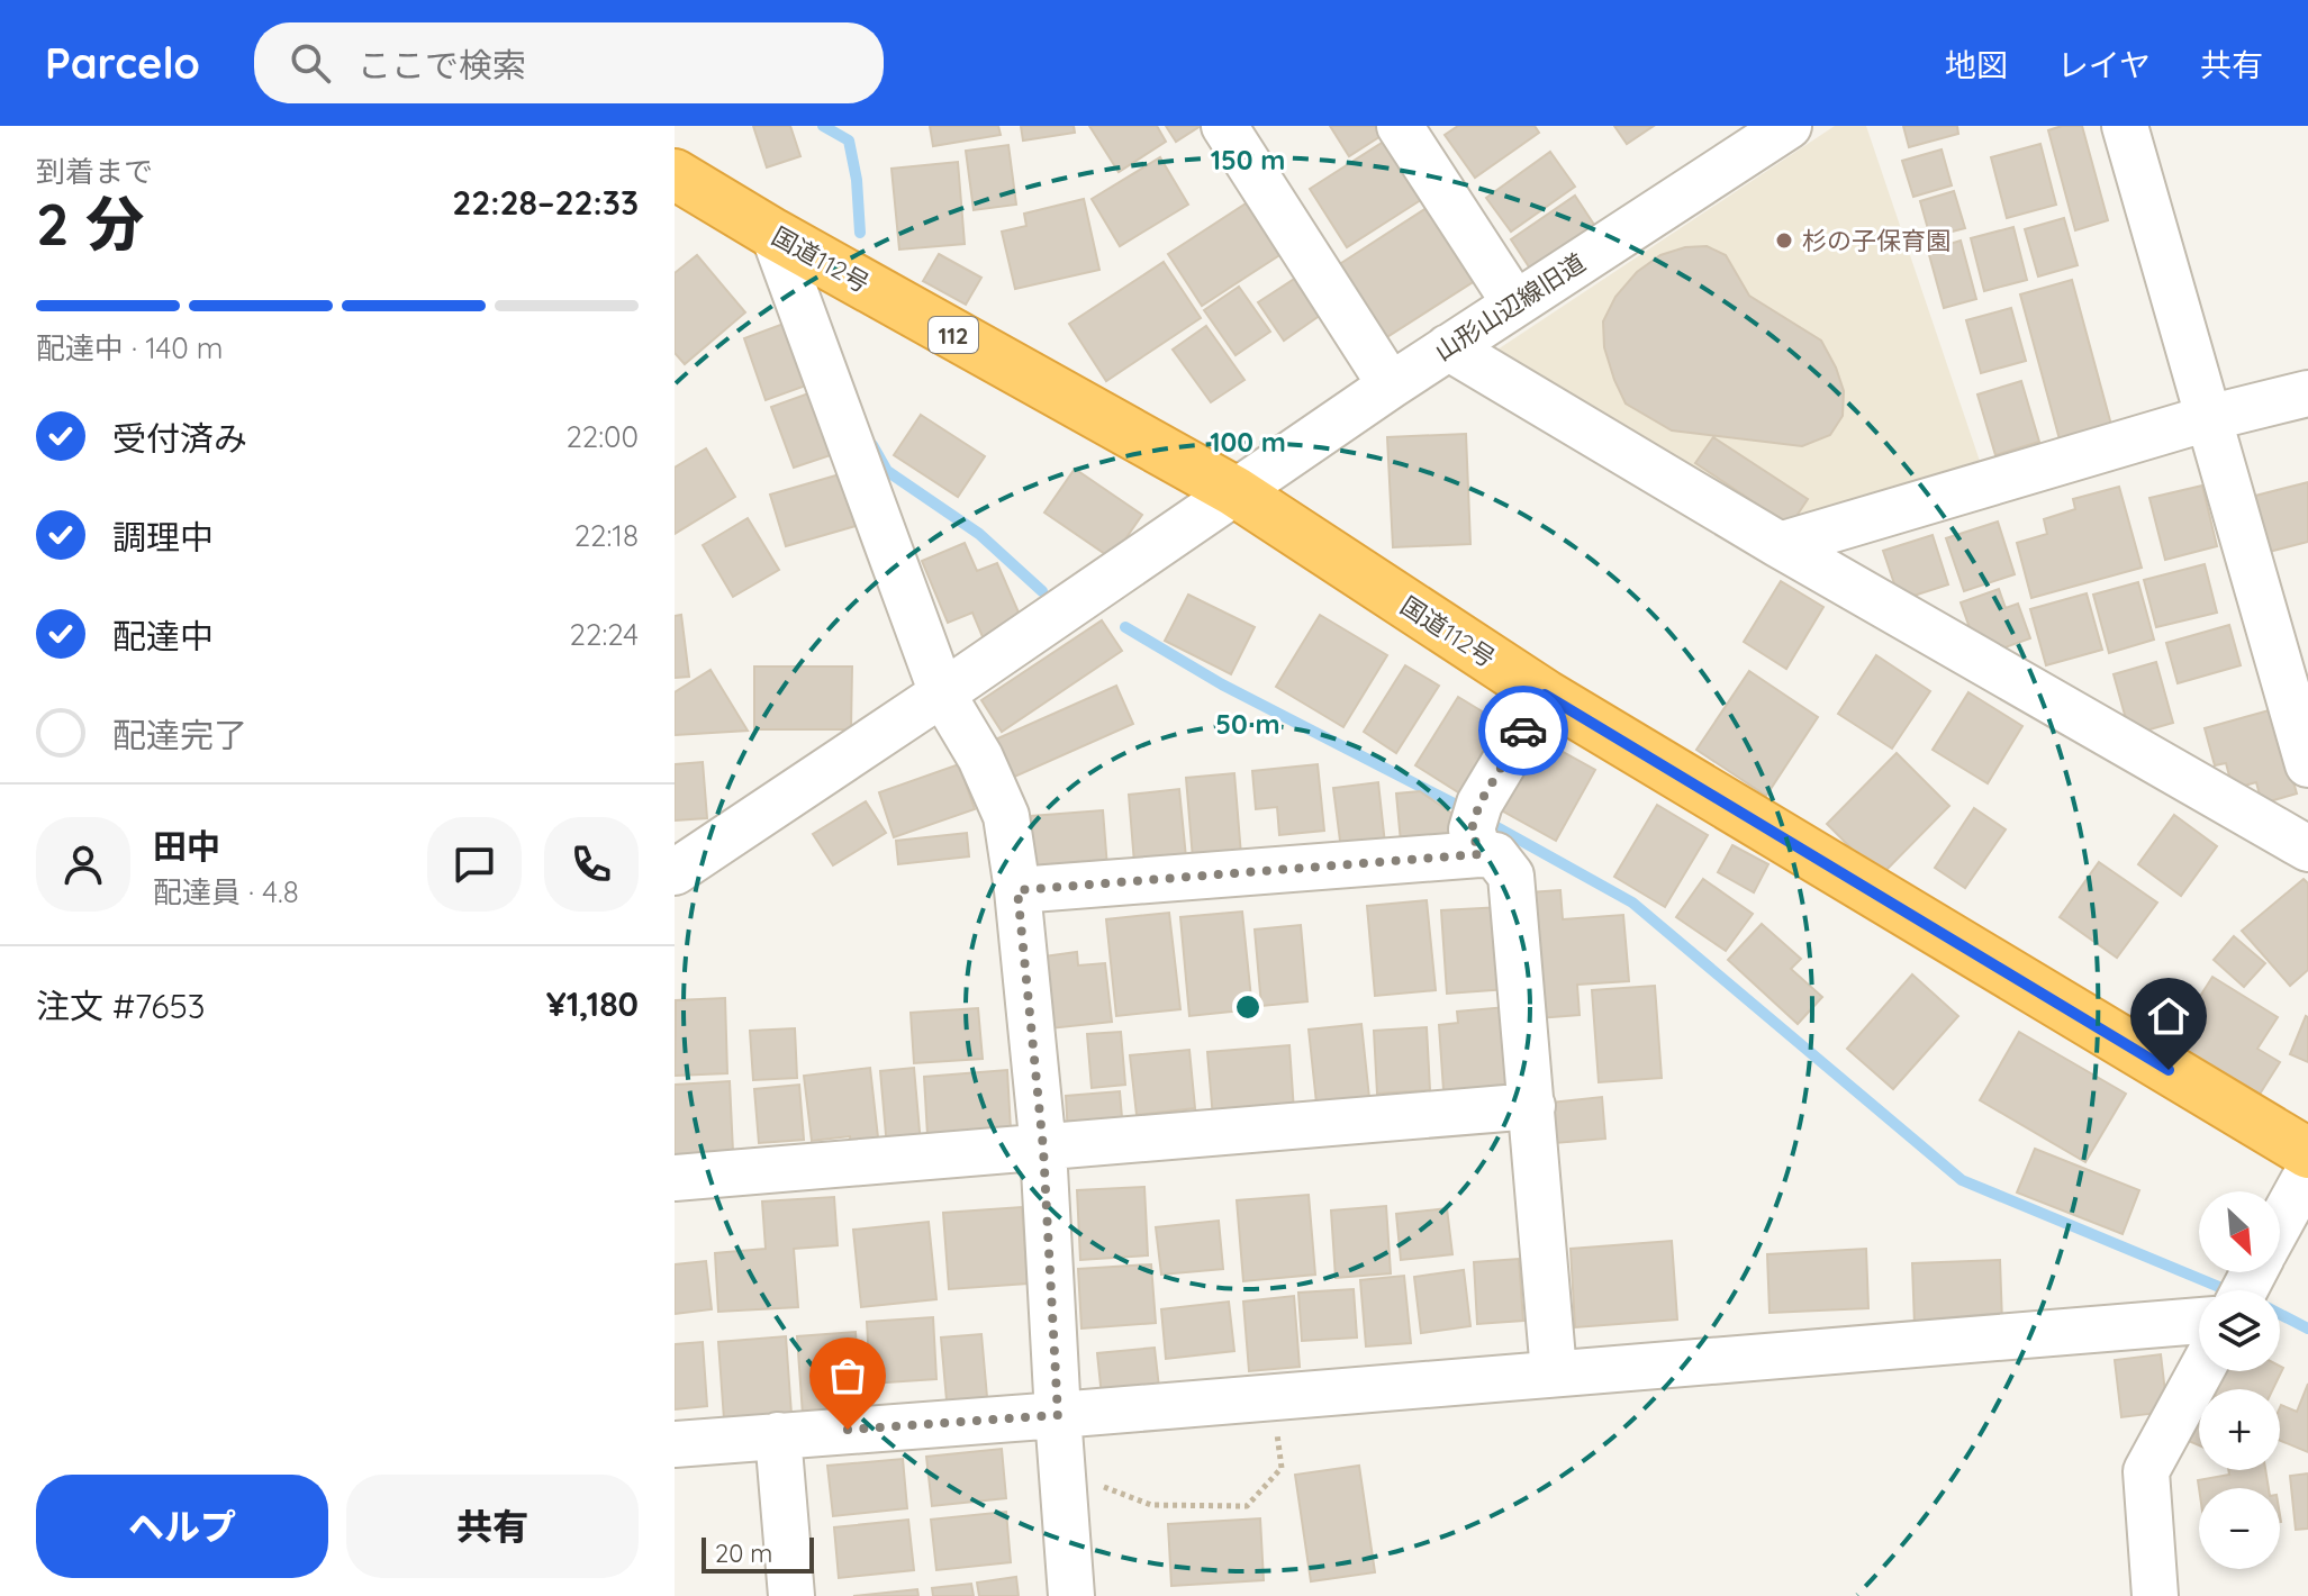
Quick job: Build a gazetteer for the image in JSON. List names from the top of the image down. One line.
{"streets":{"highway":["国道112号","112"],"street":["山形山辺線旧道"]},"crossings":[["国道112号","山形山辺線旧道"]],"places":["杉の子保育園"],"scale_bar":"20 m","north":"bottom right","page":{"header":"Parcelo","search":"ここで検索","nav":["地図","レイヤ","共有"],"heading":["2 分","到着まで","22:28–22:33"],"panel":["田中","配達員 · 4.8","注文 #7653","¥1,180"],"bar":"配達中 · 140 m","list":[["受付済み","22:00"],["調理中","22:18"],["配達中","22:24"],"配達完了"],"map_buttons":["+","−"],"buttons":["ヘルプ","共有"],"scale":"20 m"},"rings":["150 m","100 m","50 m"]}
